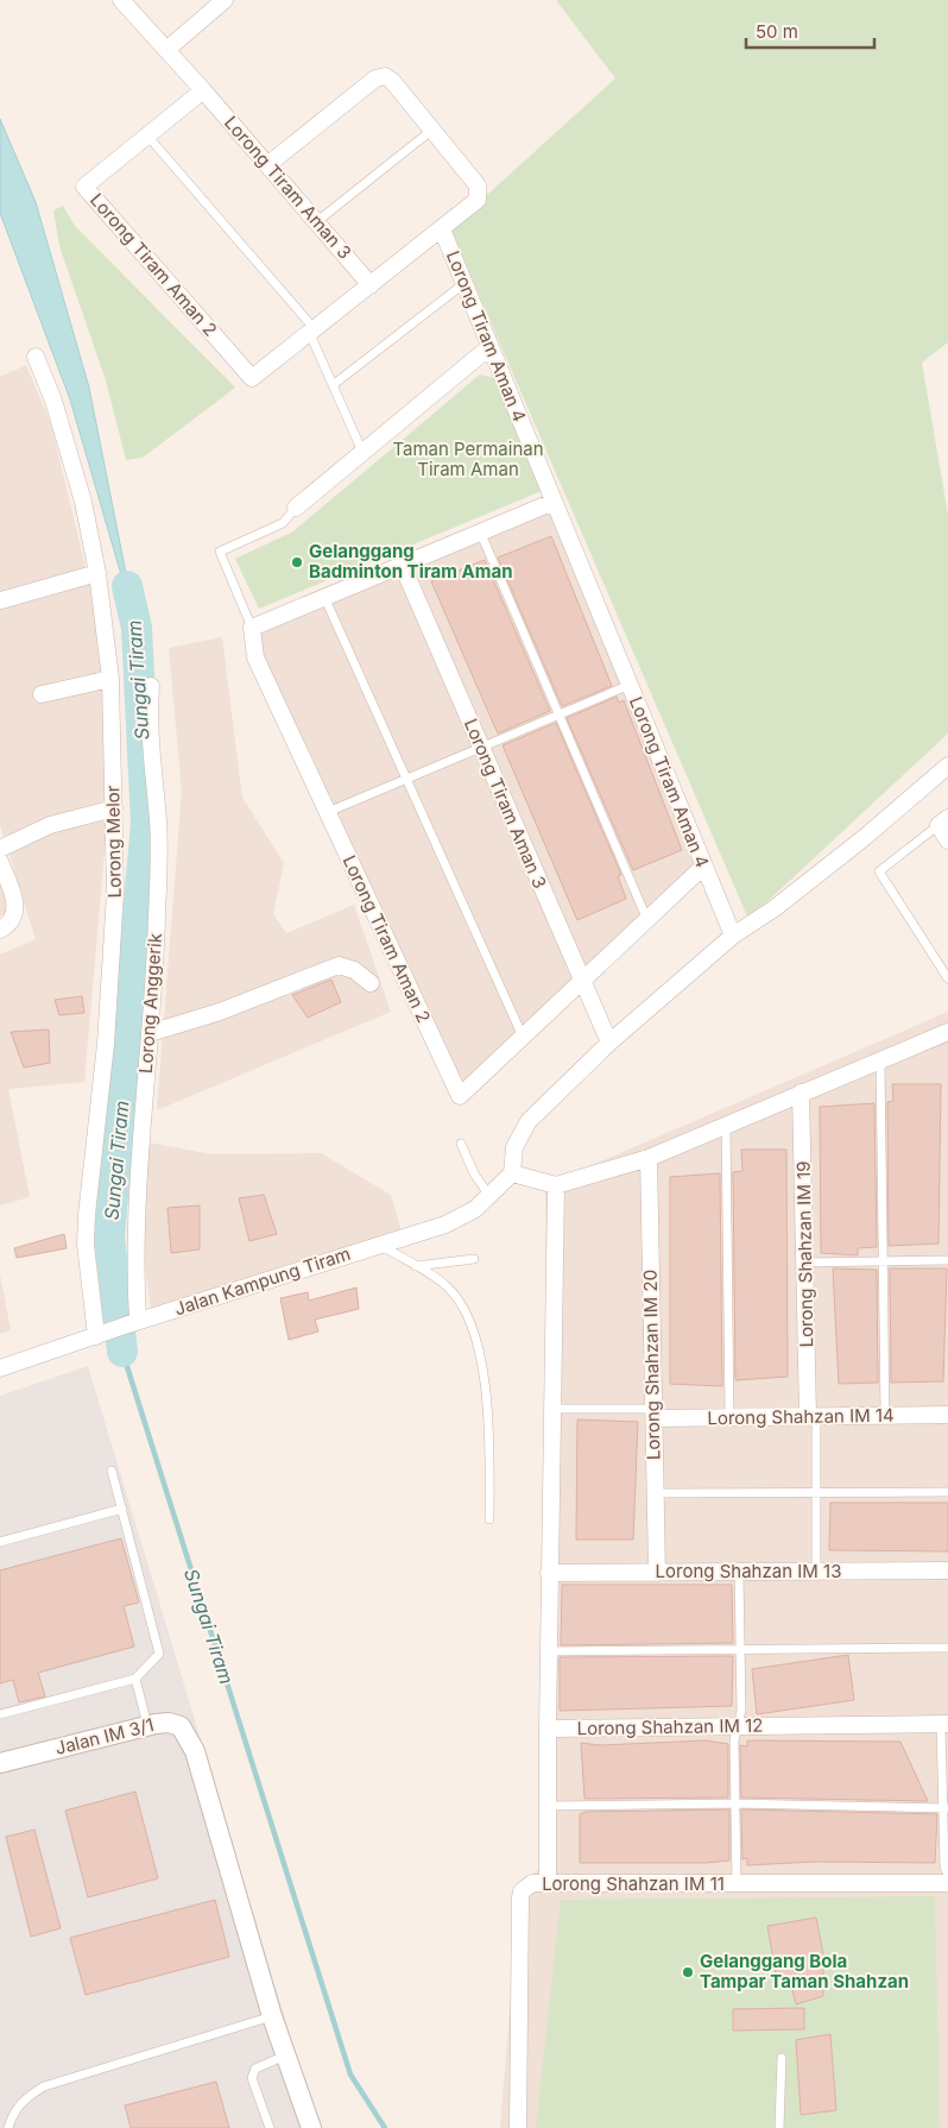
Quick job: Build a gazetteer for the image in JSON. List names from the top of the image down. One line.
{"streets":{"street":["Lorong Tiram Aman 3","Lorong Tiram Aman 2","Lorong Tiram Aman 4","Lorong Melor","Lorong Anggerik","Lorong Shahzan IM 19","Jalan Kampung Tiram","Lorong Shahzan IM 20","Lorong Shahzan IM 14","Lorong Shahzan IM 13","Lorong Shahzan IM 12","Jalan IM 3/1","Lorong Shahzan IM 11"]},"crossings":[["Lorong Tiram Aman 3","Lorong Tiram Aman 2"],["Lorong Tiram Aman 3","Lorong Tiram Aman 4"],["Lorong Tiram Aman 2","Lorong Tiram Aman 4"],["Lorong Melor","Jalan Kampung Tiram"],["Lorong Anggerik","Jalan Kampung Tiram"],["Lorong Shahzan IM 19","Lorong Shahzan IM 14"],["Lorong Shahzan IM 20","Lorong Shahzan IM 14"],["Lorong Shahzan IM 20","Lorong Shahzan IM 13"]],"water":["Sungai Tiram"],"parks":["Taman Permainan Tiram Aman"],"places":["Gelanggang Badminton Tiram Aman","Gelanggang Bola Tampar Taman Shahzan"],"scale_bar":"50 m"}
